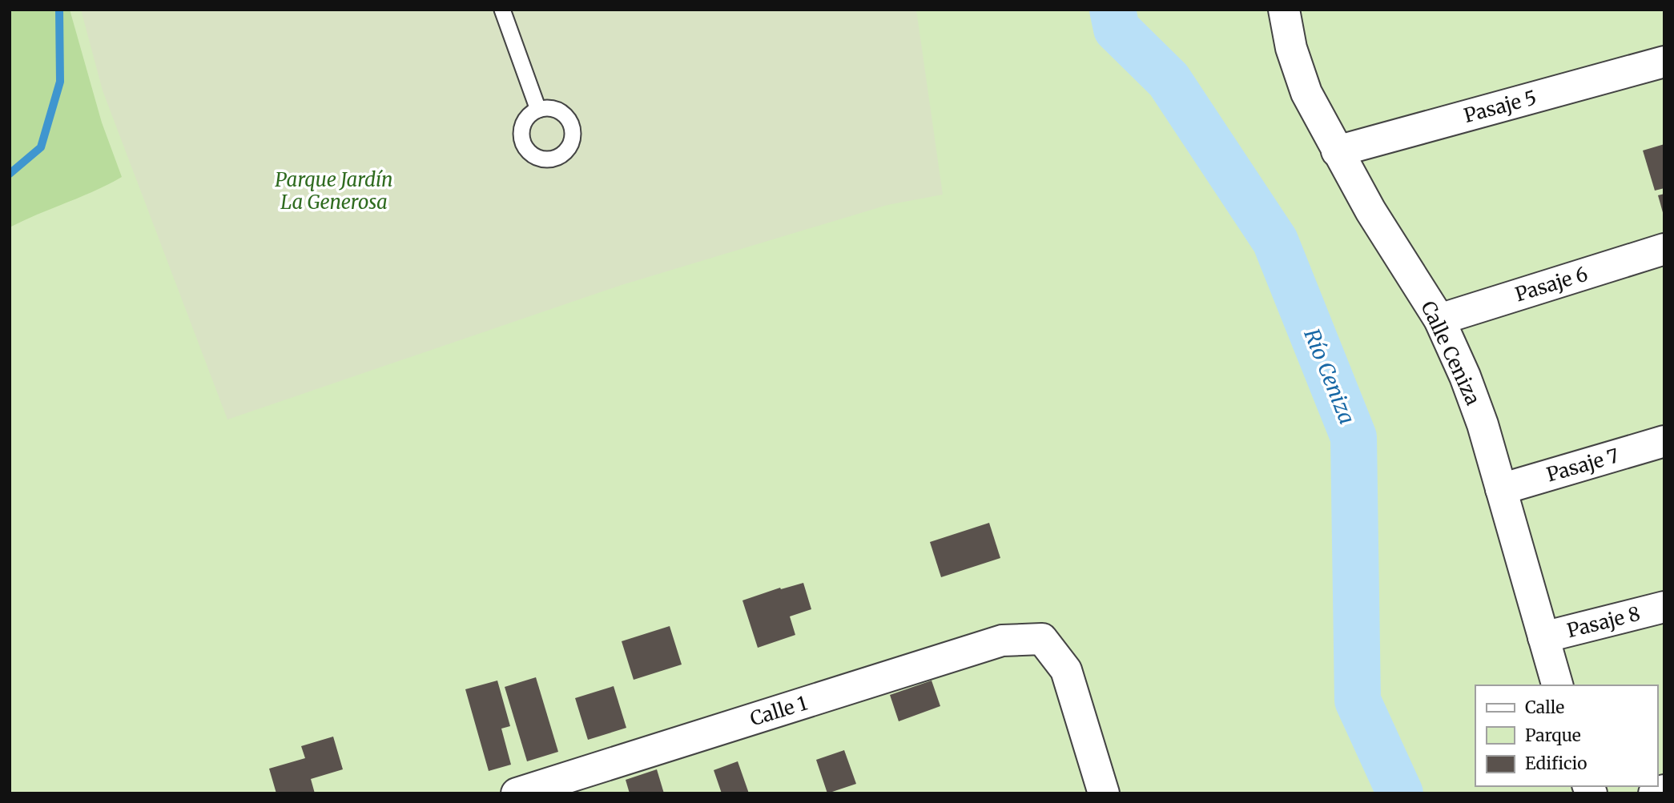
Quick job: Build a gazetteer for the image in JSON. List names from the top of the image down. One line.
{"streets":{"street":["Pasaje 5","Pasaje 6","Calle Ceniza","Pasaje 7","Pasaje 8","Calle 1"]},"crossings":[["Pasaje 5","Calle Ceniza"],["Pasaje 6","Calle Ceniza"],["Calle Ceniza","Pasaje 7"],["Calle Ceniza","Pasaje 8"]],"water":["Río Ceniza"],"parks":["Parque Jardín La Generosa"],"legend":["Calle","Parque","Edificio"]}
